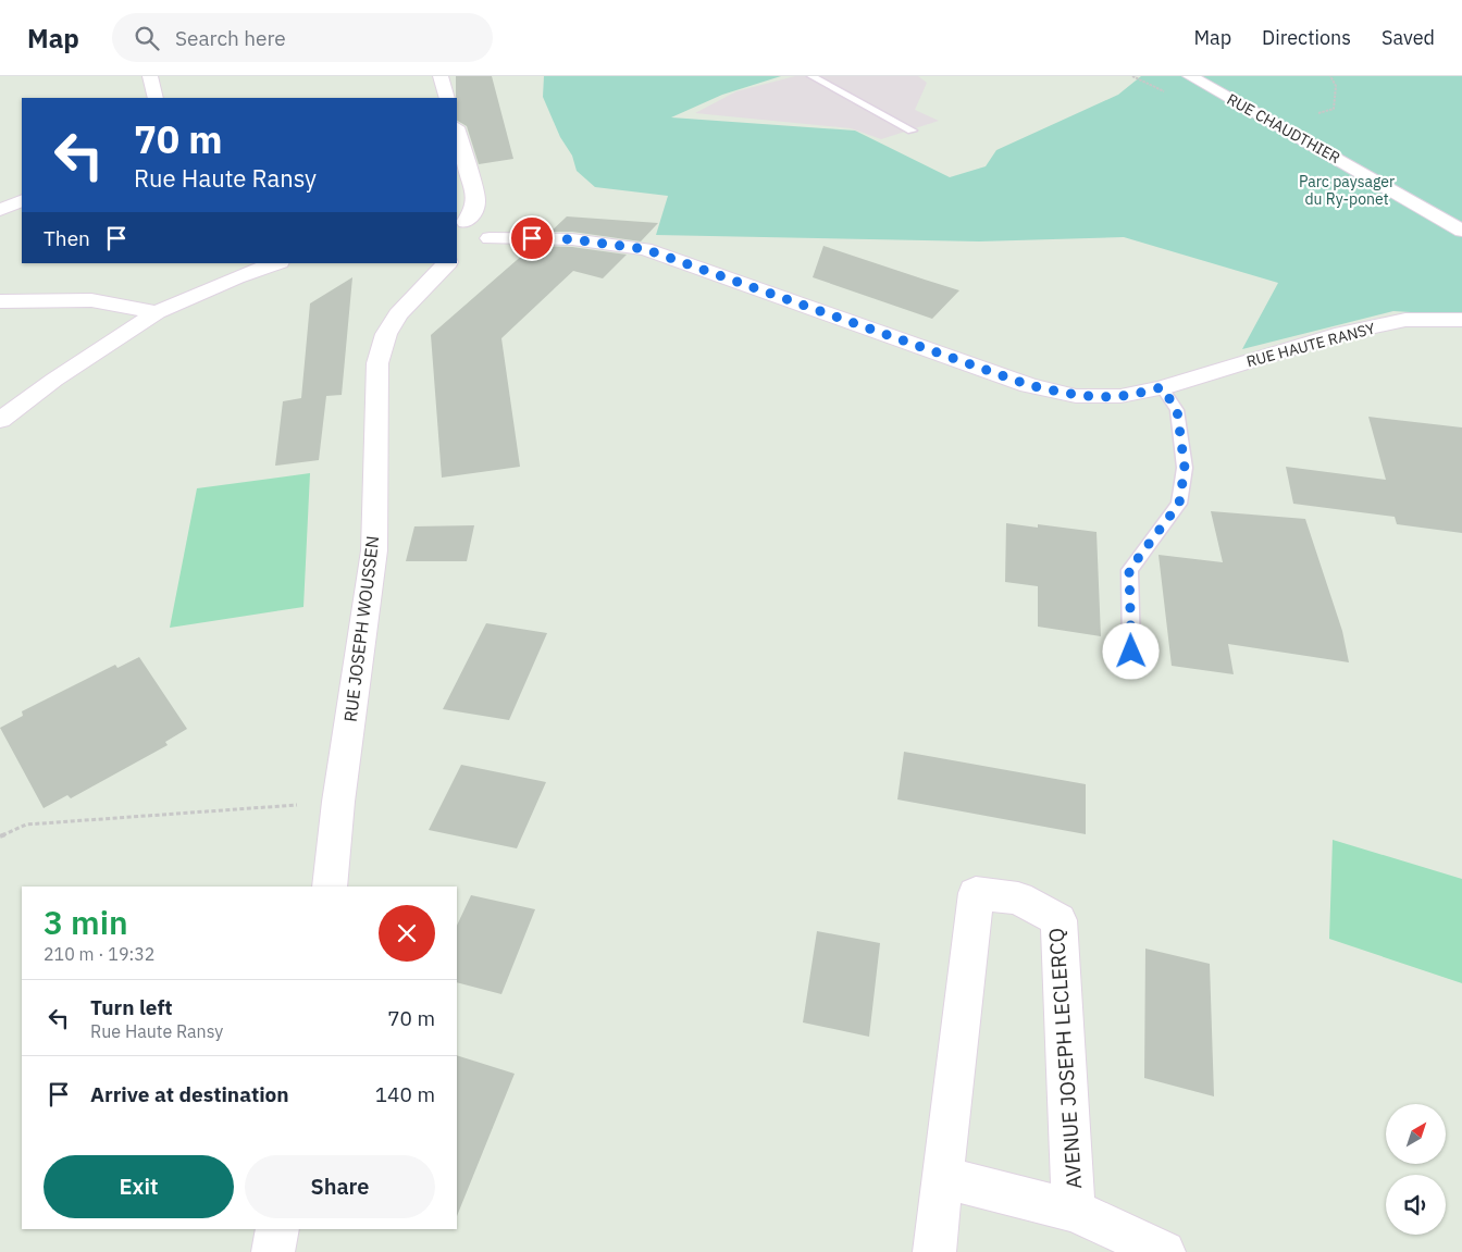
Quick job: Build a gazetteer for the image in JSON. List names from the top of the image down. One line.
{"streets":{"street":["RUE CHAUDTHIER","RUE HAUTE RANSY","RUE JOSEPH WOUSSEN","AVENUE JOSEPH LECLERCQ"]},"crossings":[["RUE HAUTE RANSY","RUE JOSEPH WOUSSEN"]],"parks":["Parc paysager du Ry-ponet"],"north":"top right","page":{"header":"Map","search":"Search here","nav":["Map","Directions","Saved"],"turn":["70 m","Rue Haute Ransy"],"then":"Then","heading":["3 min","210 m · 19:32"],"list":[{"name":"Turn left","note":"Rue Haute Ransy","value":"70 m"},{"name":"Arrive at destination","value":"140 m"}],"buttons":["Exit","Share"]}}
